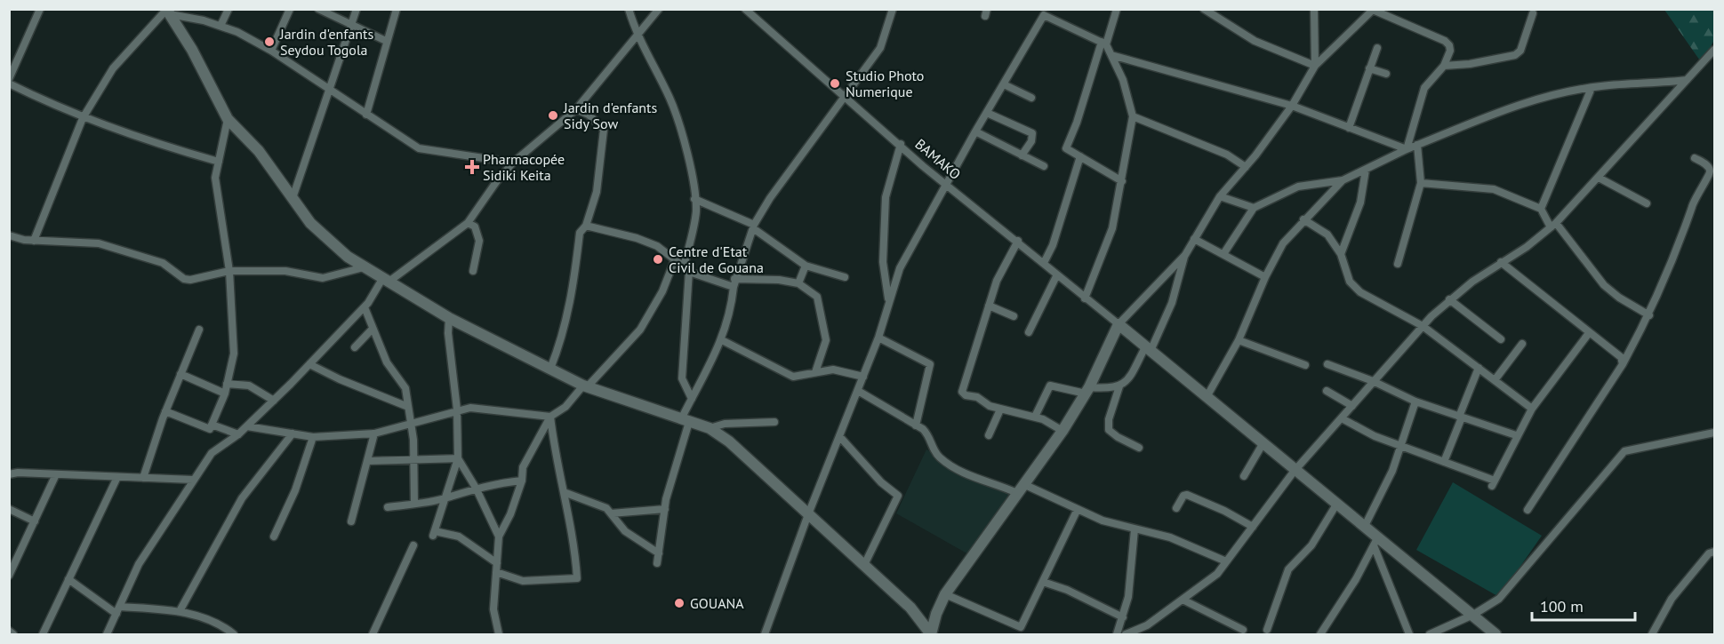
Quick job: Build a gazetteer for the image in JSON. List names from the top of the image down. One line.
{"streets":{"street":["BAMAKO"]},"places":{"other":["Jardin d'enfants Seydou Togola","Studio Photo Numerique","Jardin d'enfants Sidy Sow","Centre d'Etat Civil de Gouana","GOUANA"],"health":["Pharmacopée Sidiki Keita"]},"scale_bar":"100 m"}
